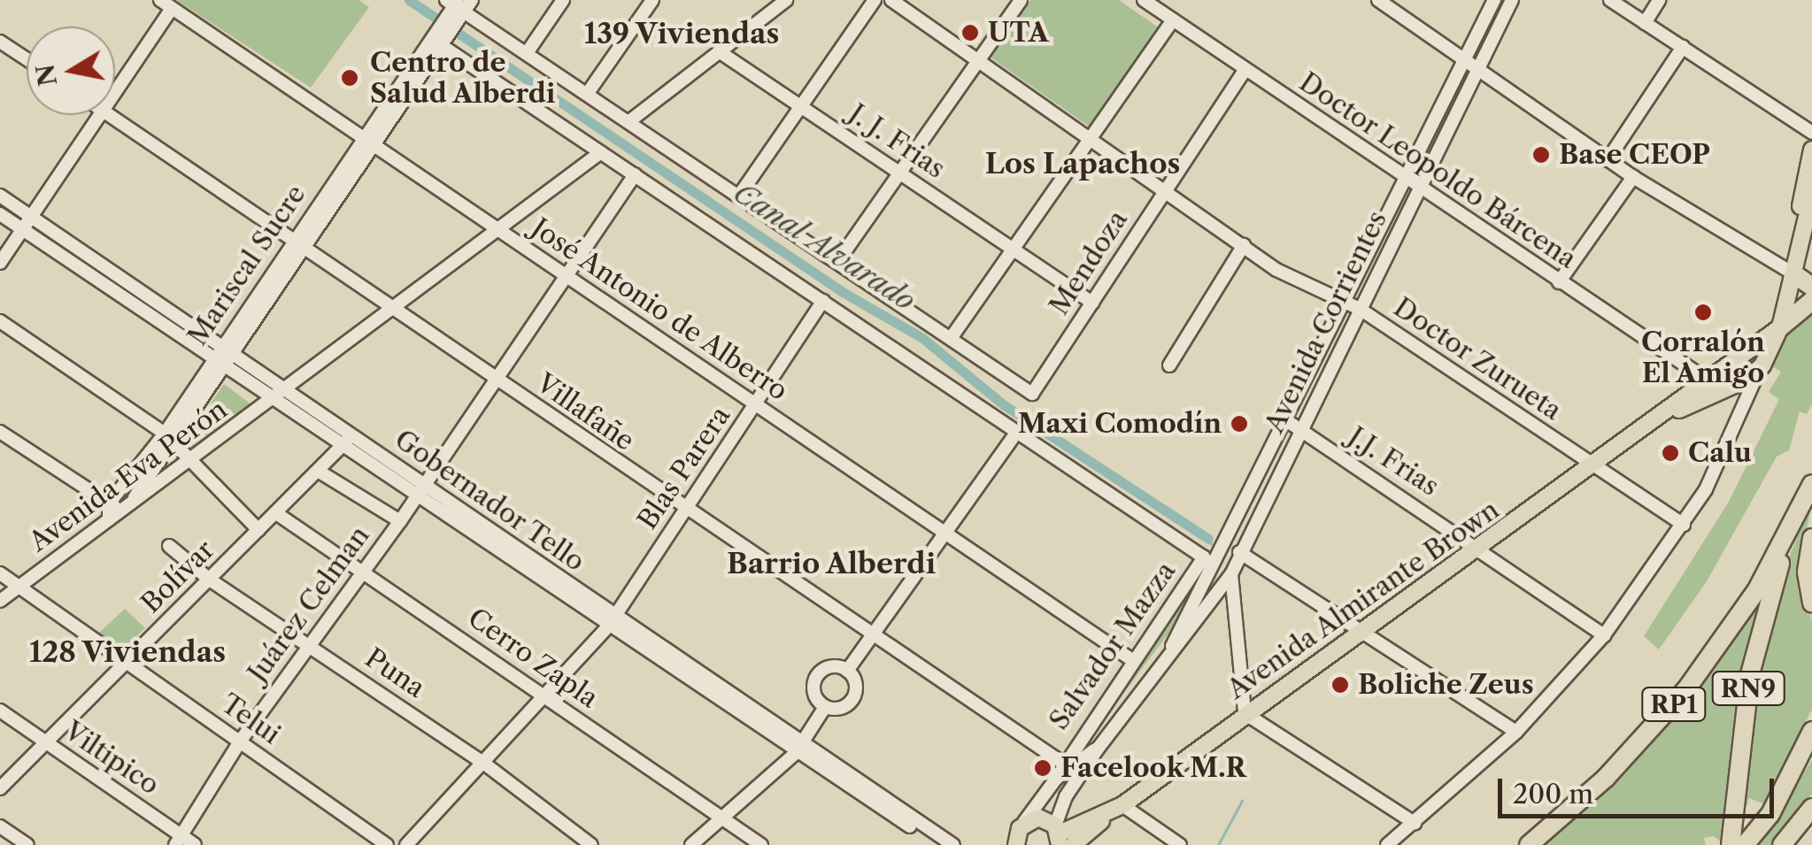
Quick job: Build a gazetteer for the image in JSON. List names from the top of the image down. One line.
{"streets":{"highway":["RN9","RP1"],"main road":["Avenida Almirante Brown"],"street":["J. J. Frias","Doctor Leopoldo Bárcena","Mendoza","Mariscal Sucre","José Antonio de Alberro","Avenida Corrientes","Doctor Zurueta","Villafañe","J.J. Frias","Blas Parera","Avenida Eva Perón","Gobernador Tello","Bolívar","Juárez Celman","Salvador Mazza","Cerro Zapla","Puna","Telui","Viltipico"]},"crossings":[["J. J. Frias","Mendoza"],["Doctor Leopoldo Bárcena","Mendoza"],["Doctor Leopoldo Bárcena","Avenida Corrientes"],["Mendoza","Doctor Zurueta"],["Mariscal Sucre","José Antonio de Alberro"],["Mariscal Sucre","Villafañe"],["Mariscal Sucre","Avenida Eva Perón"],["Mariscal Sucre","Gobernador Tello"],["José Antonio de Alberro","Blas Parera"],["José Antonio de Alberro","Avenida Eva Perón"],["José Antonio de Alberro","Salvador Mazza"],["Avenida Corrientes","Doctor Zurueta"],["Avenida Corrientes","J.J. Frias"],["Avenida Corrientes","Salvador Mazza"],["Doctor Zurueta","Avenida Almirante Brown"],["Villafañe","Blas Parera"],["Villafañe","Avenida Eva Perón"],["Villafañe","Salvador Mazza"],["J.J. Frias","Avenida Almirante Brown"],["Blas Parera","Gobernador Tello"],["Blas Parera","Cerro Zapla"],["Blas Parera","Puna"],["Avenida Eva Perón","Gobernador Tello"],["Avenida Eva Perón","Telui"],["Gobernador Tello","Bolívar"],["Gobernador Tello","Juárez Celman"],["Bolívar","Cerro Zapla"],["Bolívar","Puna"],["Bolívar","Telui"],["Bolívar","Viltipico"],["Juárez Celman","Cerro Zapla"],["Juárez Celman","Puna"],["Juárez Celman","Telui"],["Juárez Celman","Viltipico"],["RN9","RP1"]],"districts":["139 Viviendas","Los Lapachos","Barrio Alberdi","128 Viviendas"],"water":["Canal Alvarado"],"places":["UTA","Centro de Salud Alberdi","Base CEOP","Corralón El Amigo","Maxi Comodín","Calu","Boliche Zeus","Facelook M.R"],"scale_bar":"200 m","north":"left"}
